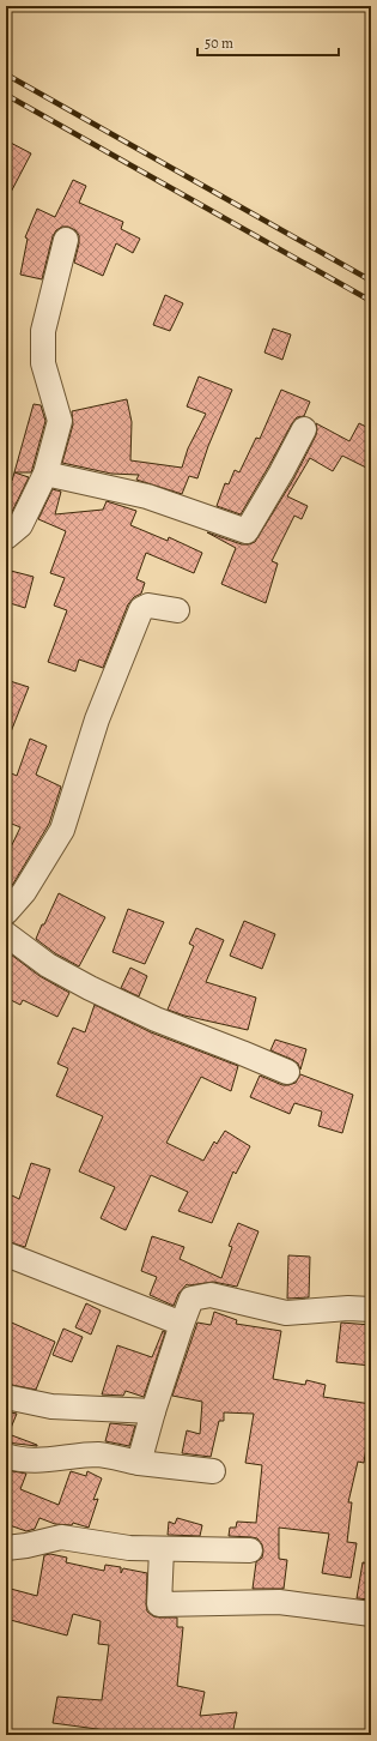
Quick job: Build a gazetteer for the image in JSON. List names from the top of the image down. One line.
{"scale_bar":"50 m"}
